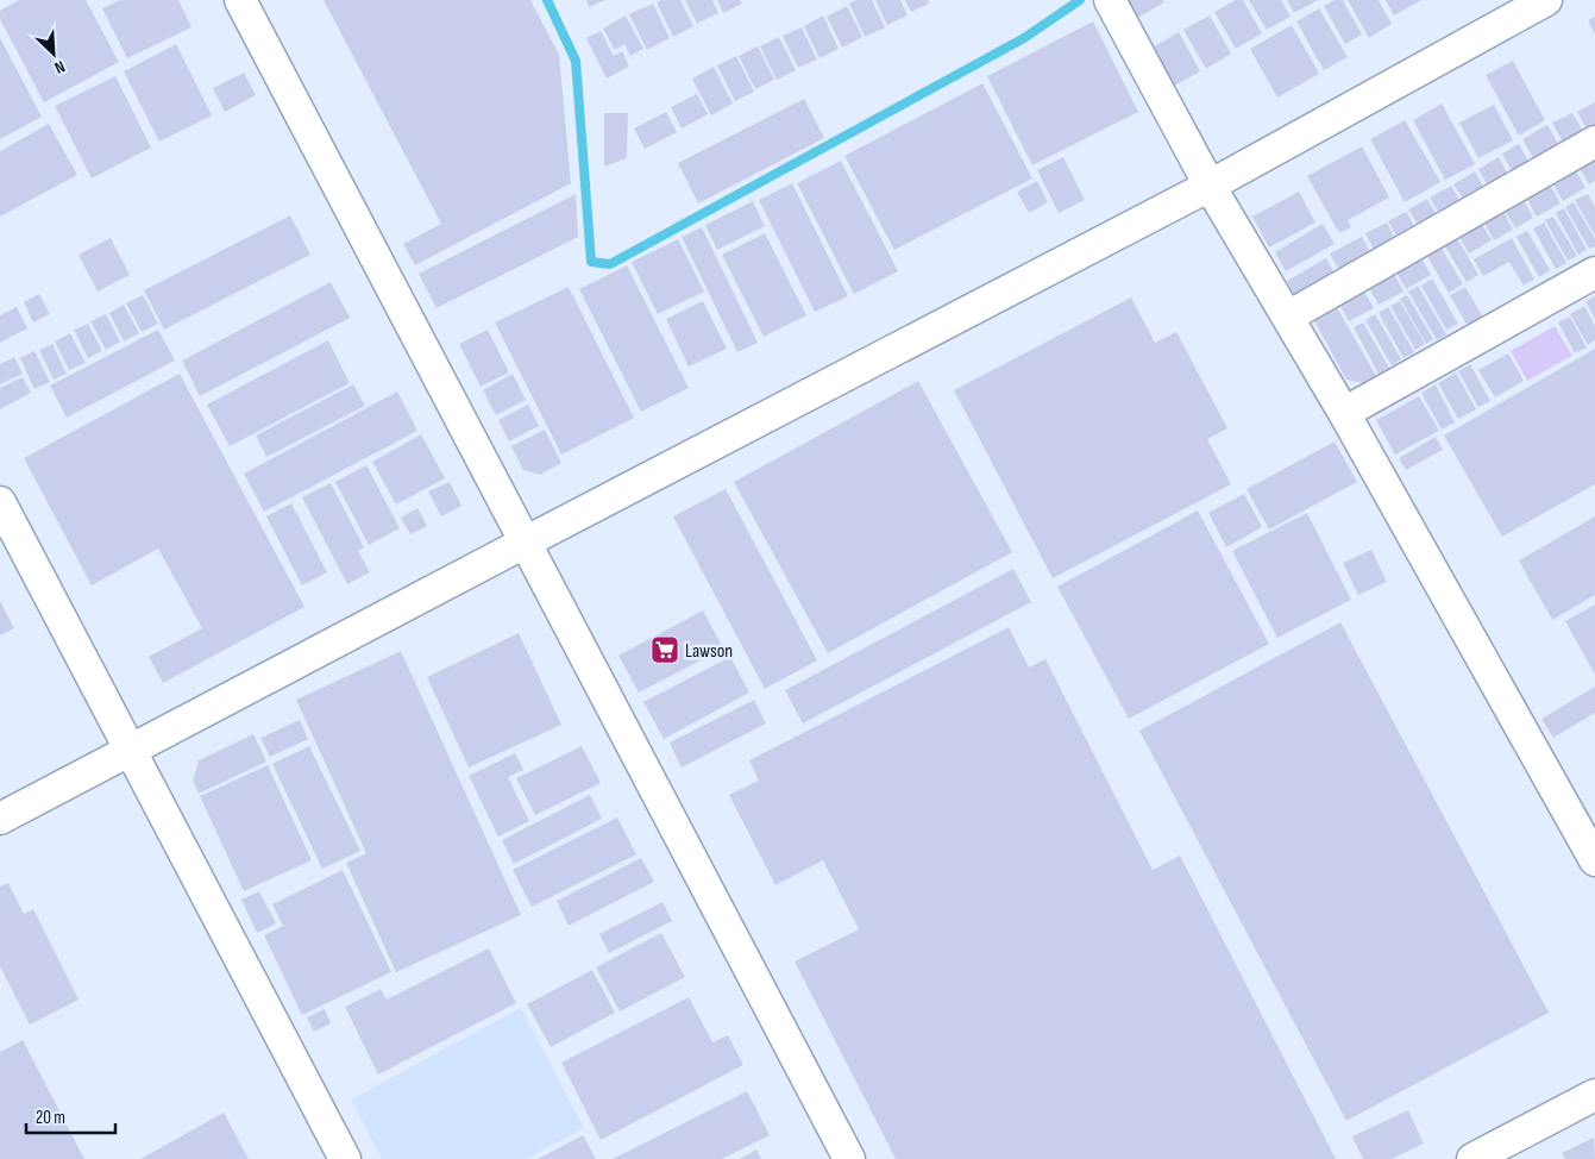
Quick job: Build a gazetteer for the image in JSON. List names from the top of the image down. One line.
{"places":{"supermarket":["Lawson"]},"scale_bar":"20 m","north":"bottom right"}
